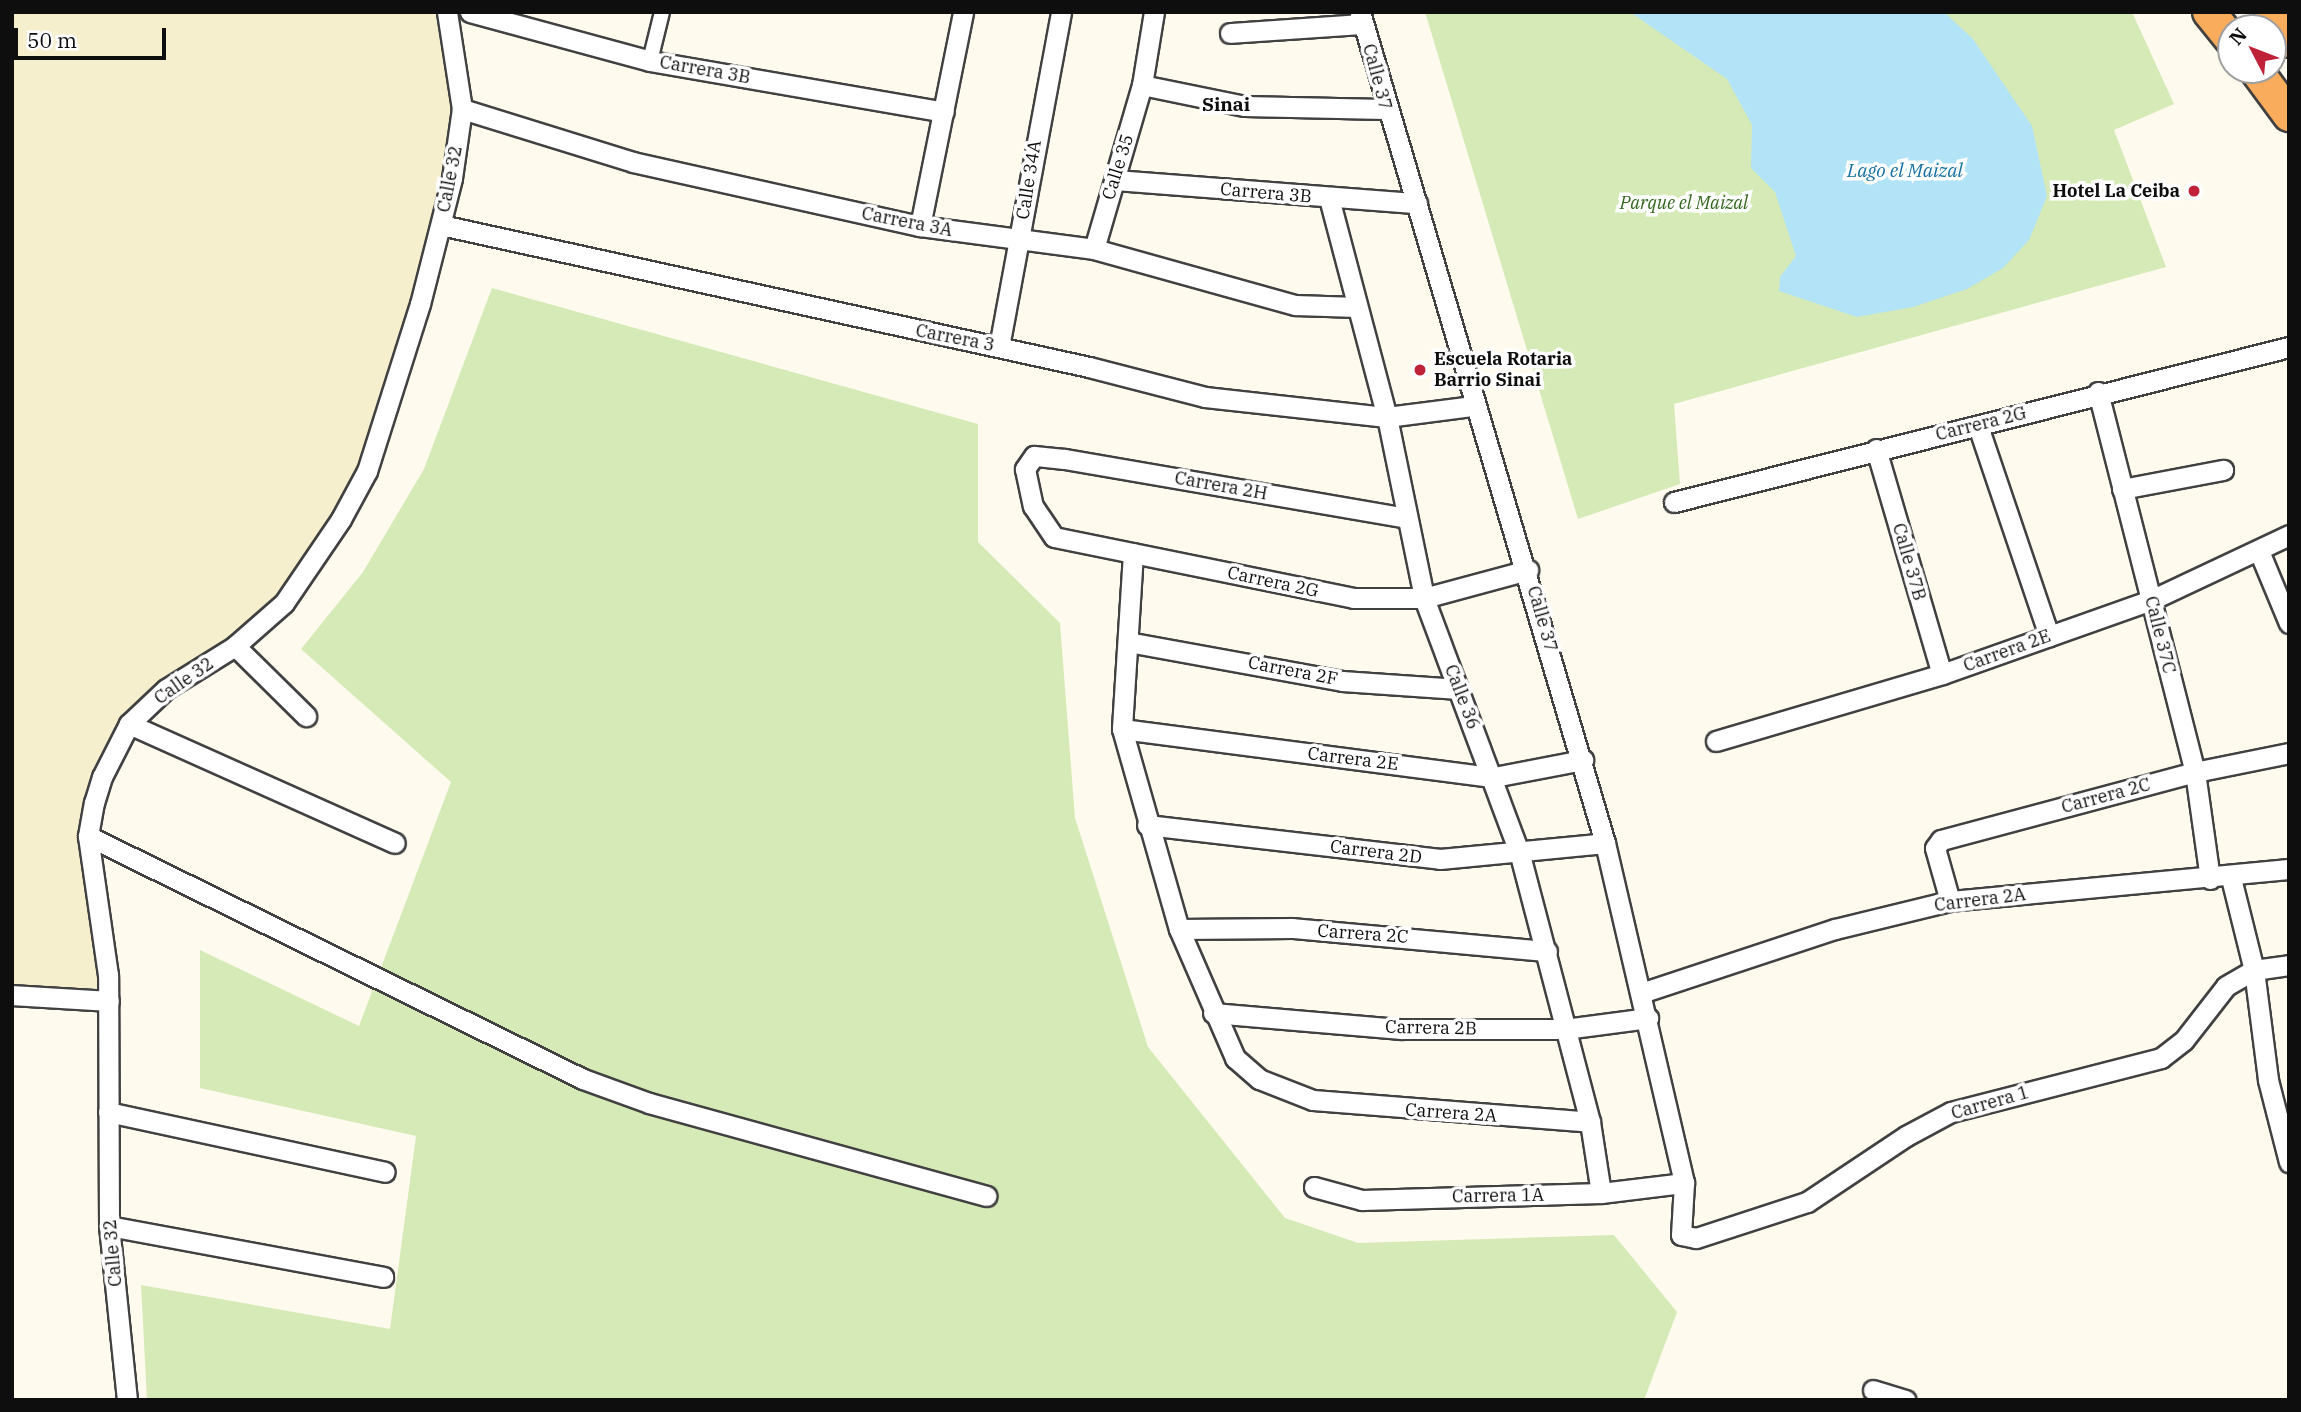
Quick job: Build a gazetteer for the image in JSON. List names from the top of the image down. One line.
{"streets":{"street":["Carrera 3B","Calle 37","Calle 35","Calle 32","Calle 34A","Carrera 3A","Carrera 3","Carrera 2G","Carrera 2H","Calle 37B","Calle 37C","Carrera 2E","Carrera 2F","Calle 36","Carrera 2C","Carrera 2D","Carrera 2A","Carrera 2B","Carrera 1","Carrera 1A"]},"crossings":[["Carrera 3B","Calle 37"],["Carrera 3B","Calle 35"],["Carrera 3B","Calle 36"],["Calle 37","Carrera 3"],["Calle 37","Carrera 2G"],["Calle 37","Carrera 2E"],["Calle 37","Carrera 2D"],["Calle 37","Carrera 2A"],["Calle 37","Carrera 2B"],["Calle 37","Carrera 1"],["Calle 37","Carrera 1A"],["Calle 35","Carrera 3A"],["Calle 32","Carrera 3A"],["Calle 32","Carrera 3"],["Calle 34A","Carrera 3A"],["Calle 34A","Carrera 3"],["Carrera 3A","Calle 36"],["Carrera 3","Calle 36"],["Carrera 2G","Carrera 2H"],["Carrera 2G","Calle 37B"],["Carrera 2G","Calle 37C"],["Carrera 2G","Calle 36"],["Carrera 2G","Carrera 2A"],["Carrera 2H","Calle 36"],["Calle 37B","Carrera 2E"],["Calle 37C","Carrera 2E"],["Calle 37C","Carrera 2C"],["Calle 37C","Carrera 2A"],["Carrera 2E","Calle 36"],["Carrera 2E","Carrera 2A"],["Carrera 2F","Calle 36"],["Carrera 2F","Carrera 2A"],["Calle 36","Carrera 2C"],["Calle 36","Carrera 2D"],["Calle 36","Carrera 2A"],["Calle 36","Carrera 2B"],["Calle 36","Carrera 1A"],["Carrera 2C","Carrera 2A"],["Carrera 2D","Carrera 2A"],["Carrera 2A","Carrera 2B"]],"districts":["Sinai"],"water":["Lago el Maizal"],"parks":["Parque el Maizal"],"places":["Hotel La Ceiba","Escuela Rotaria Barrio Sinai"],"scale_bar":"50 m","north":"top left"}
